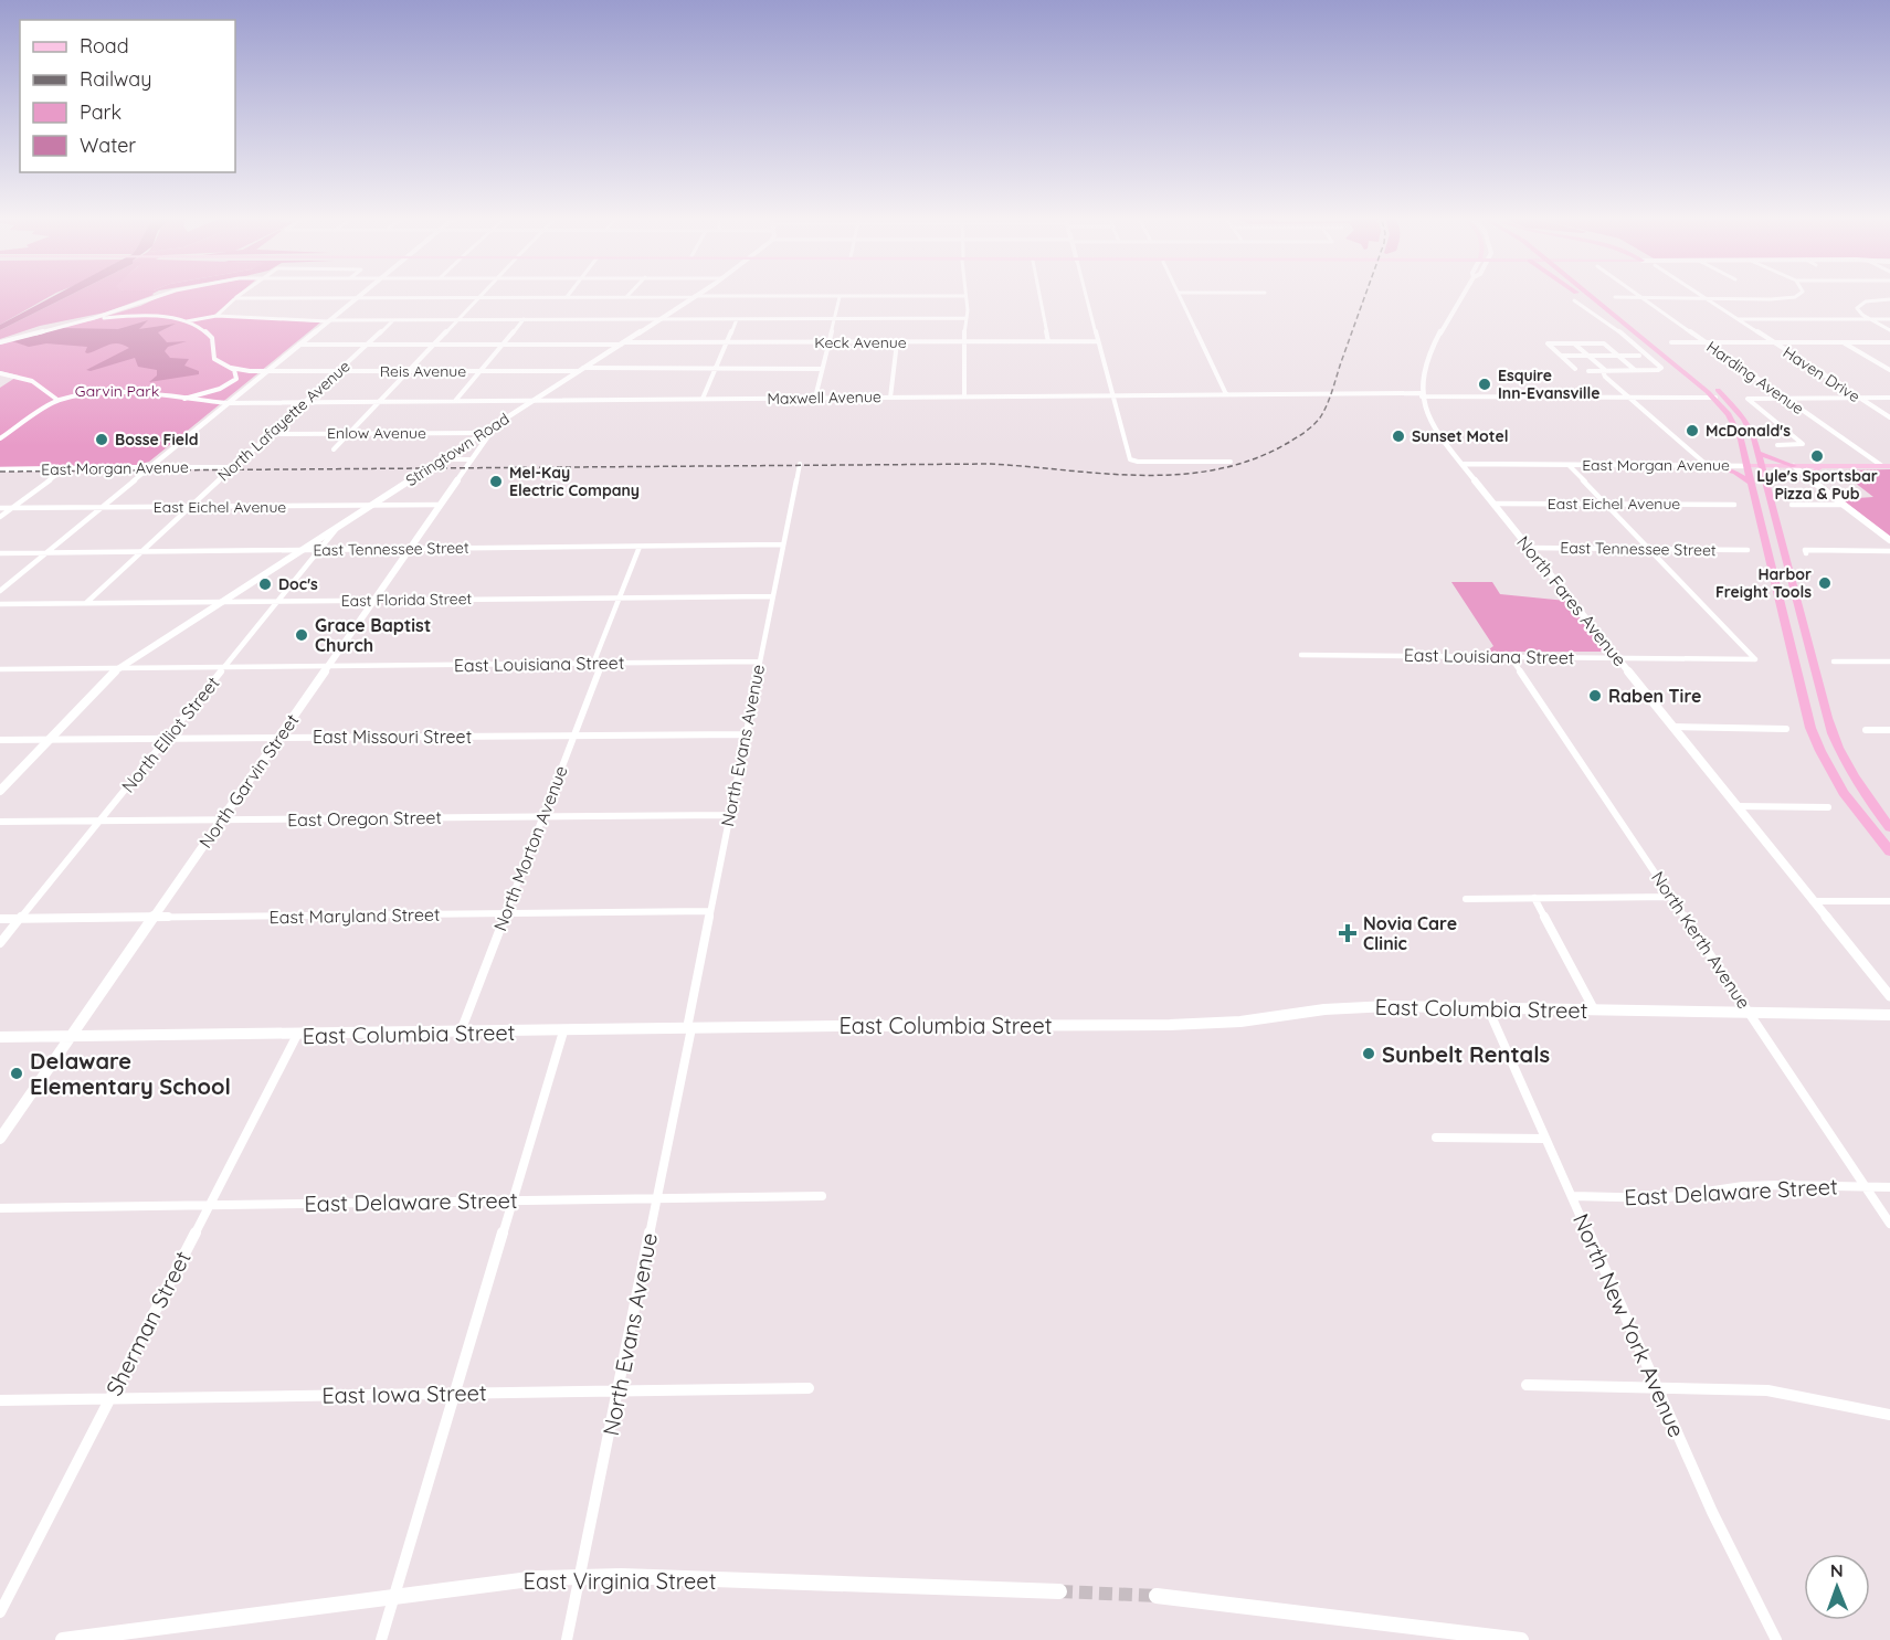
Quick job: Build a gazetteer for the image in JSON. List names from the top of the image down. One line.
{"streets":{"main road":["Stringtown Road","East Morgan Avenue","North Garvin Street","East Columbia Street","East Virginia Street"],"street":["Keck Avenue","Reis Avenue","Haven Drive","Harding Avenue","Maxwell Avenue","North Lafayette Avenue","Enlow Avenue","East Eichel Avenue","East Tennessee Street","East Florida Street","North Fares Avenue","East Louisiana Street","North Elliot Street","East Missouri Street","North Evans Avenue","East Oregon Street","North Morton Avenue","East Maryland Street","North Kerth Avenue","East Delaware Street","Sherman Street","North New York Avenue","East Iowa Street"]},"crossings":[["Keck Avenue","North Lafayette Avenue"],["Keck Avenue","Stringtown Road"],["Reis Avenue","North Lafayette Avenue"],["Reis Avenue","Stringtown Road"],["Harding Avenue","East Morgan Avenue"],["Maxwell Avenue","North Lafayette Avenue"],["Maxwell Avenue","Stringtown Road"],["Maxwell Avenue","North Fares Avenue"],["North Lafayette Avenue","Enlow Avenue"],["North Lafayette Avenue","East Morgan Avenue"],["North Lafayette Avenue","East Eichel Avenue"],["North Lafayette Avenue","East Tennessee Street"],["North Lafayette Avenue","East Florida Street"],["Enlow Avenue","Stringtown Road"],["Stringtown Road","East Eichel Avenue"],["Stringtown Road","East Tennessee Street"],["Stringtown Road","East Florida Street"],["Stringtown Road","East Louisiana Street"],["Stringtown Road","North Elliot Street"],["Stringtown Road","East Missouri Street"],["Stringtown Road","North Garvin Street"],["East Morgan Avenue","North Fares Avenue"],["East Eichel Avenue","North Fares Avenue"],["East Eichel Avenue","North Garvin Street"],["East Tennessee Street","North Fares Avenue"],["East Tennessee Street","East Louisiana Street"],["East Tennessee Street","North Elliot Street"],["East Tennessee Street","North Evans Avenue"],["East Tennessee Street","North Garvin Street"],["East Tennessee Street","North Morton Avenue"],["East Florida Street","North Elliot Street"],["East Florida Street","North Evans Avenue"],["East Florida Street","North Garvin Street"],["East Florida Street","North Morton Avenue"],["North Fares Avenue","East Louisiana Street"],["East Louisiana Street","North Elliot Street"],["East Louisiana Street","North Evans Avenue"],["East Louisiana Street","North Garvin Street"],["East Louisiana Street","North Morton Avenue"],["East Louisiana Street","North Kerth Avenue"],["North Elliot Street","East Missouri Street"],["North Elliot Street","East Oregon Street"],["North Elliot Street","East Maryland Street"],["East Missouri Street","North Evans Avenue"],["East Missouri Street","North Garvin Street"],["East Missouri Street","North Morton Avenue"],["North Evans Avenue","East Oregon Street"],["North Evans Avenue","East Maryland Street"],["North Evans Avenue","East Columbia Street"],["North Evans Avenue","East Delaware Street"],["North Evans Avenue","East Iowa Street"],["North Evans Avenue","East Virginia Street"],["North Garvin Street","East Oregon Street"],["North Garvin Street","East Maryland Street"],["North Garvin Street","East Columbia Street"],["East Oregon Street","North Morton Avenue"],["North Morton Avenue","East Maryland Street"],["North Morton Avenue","East Columbia Street"],["North Kerth Avenue","East Columbia Street"],["North Kerth Avenue","East Delaware Street"],["East Columbia Street","Sherman Street"],["East Columbia Street","North New York Avenue"],["East Delaware Street","Sherman Street"],["East Delaware Street","North New York Avenue"],["Sherman Street","East Iowa Street"]],"parks":["Garvin Park"],"places":{"other":["Esquire Inn-Evansville","McDonald's","Sunset Motel","Bosse Field","Lyle's Sportsbar Pizza & Pub","Mel-Kay Electric Company","Harbor Freight Tools","Doc's","Grace Baptist Church","Raben Tire","Sunbelt Rentals","Delaware Elementary School"],"health":["Novia Care Clinic"]},"legend":["Road","Railway","Park","Water"],"north":"top"}
